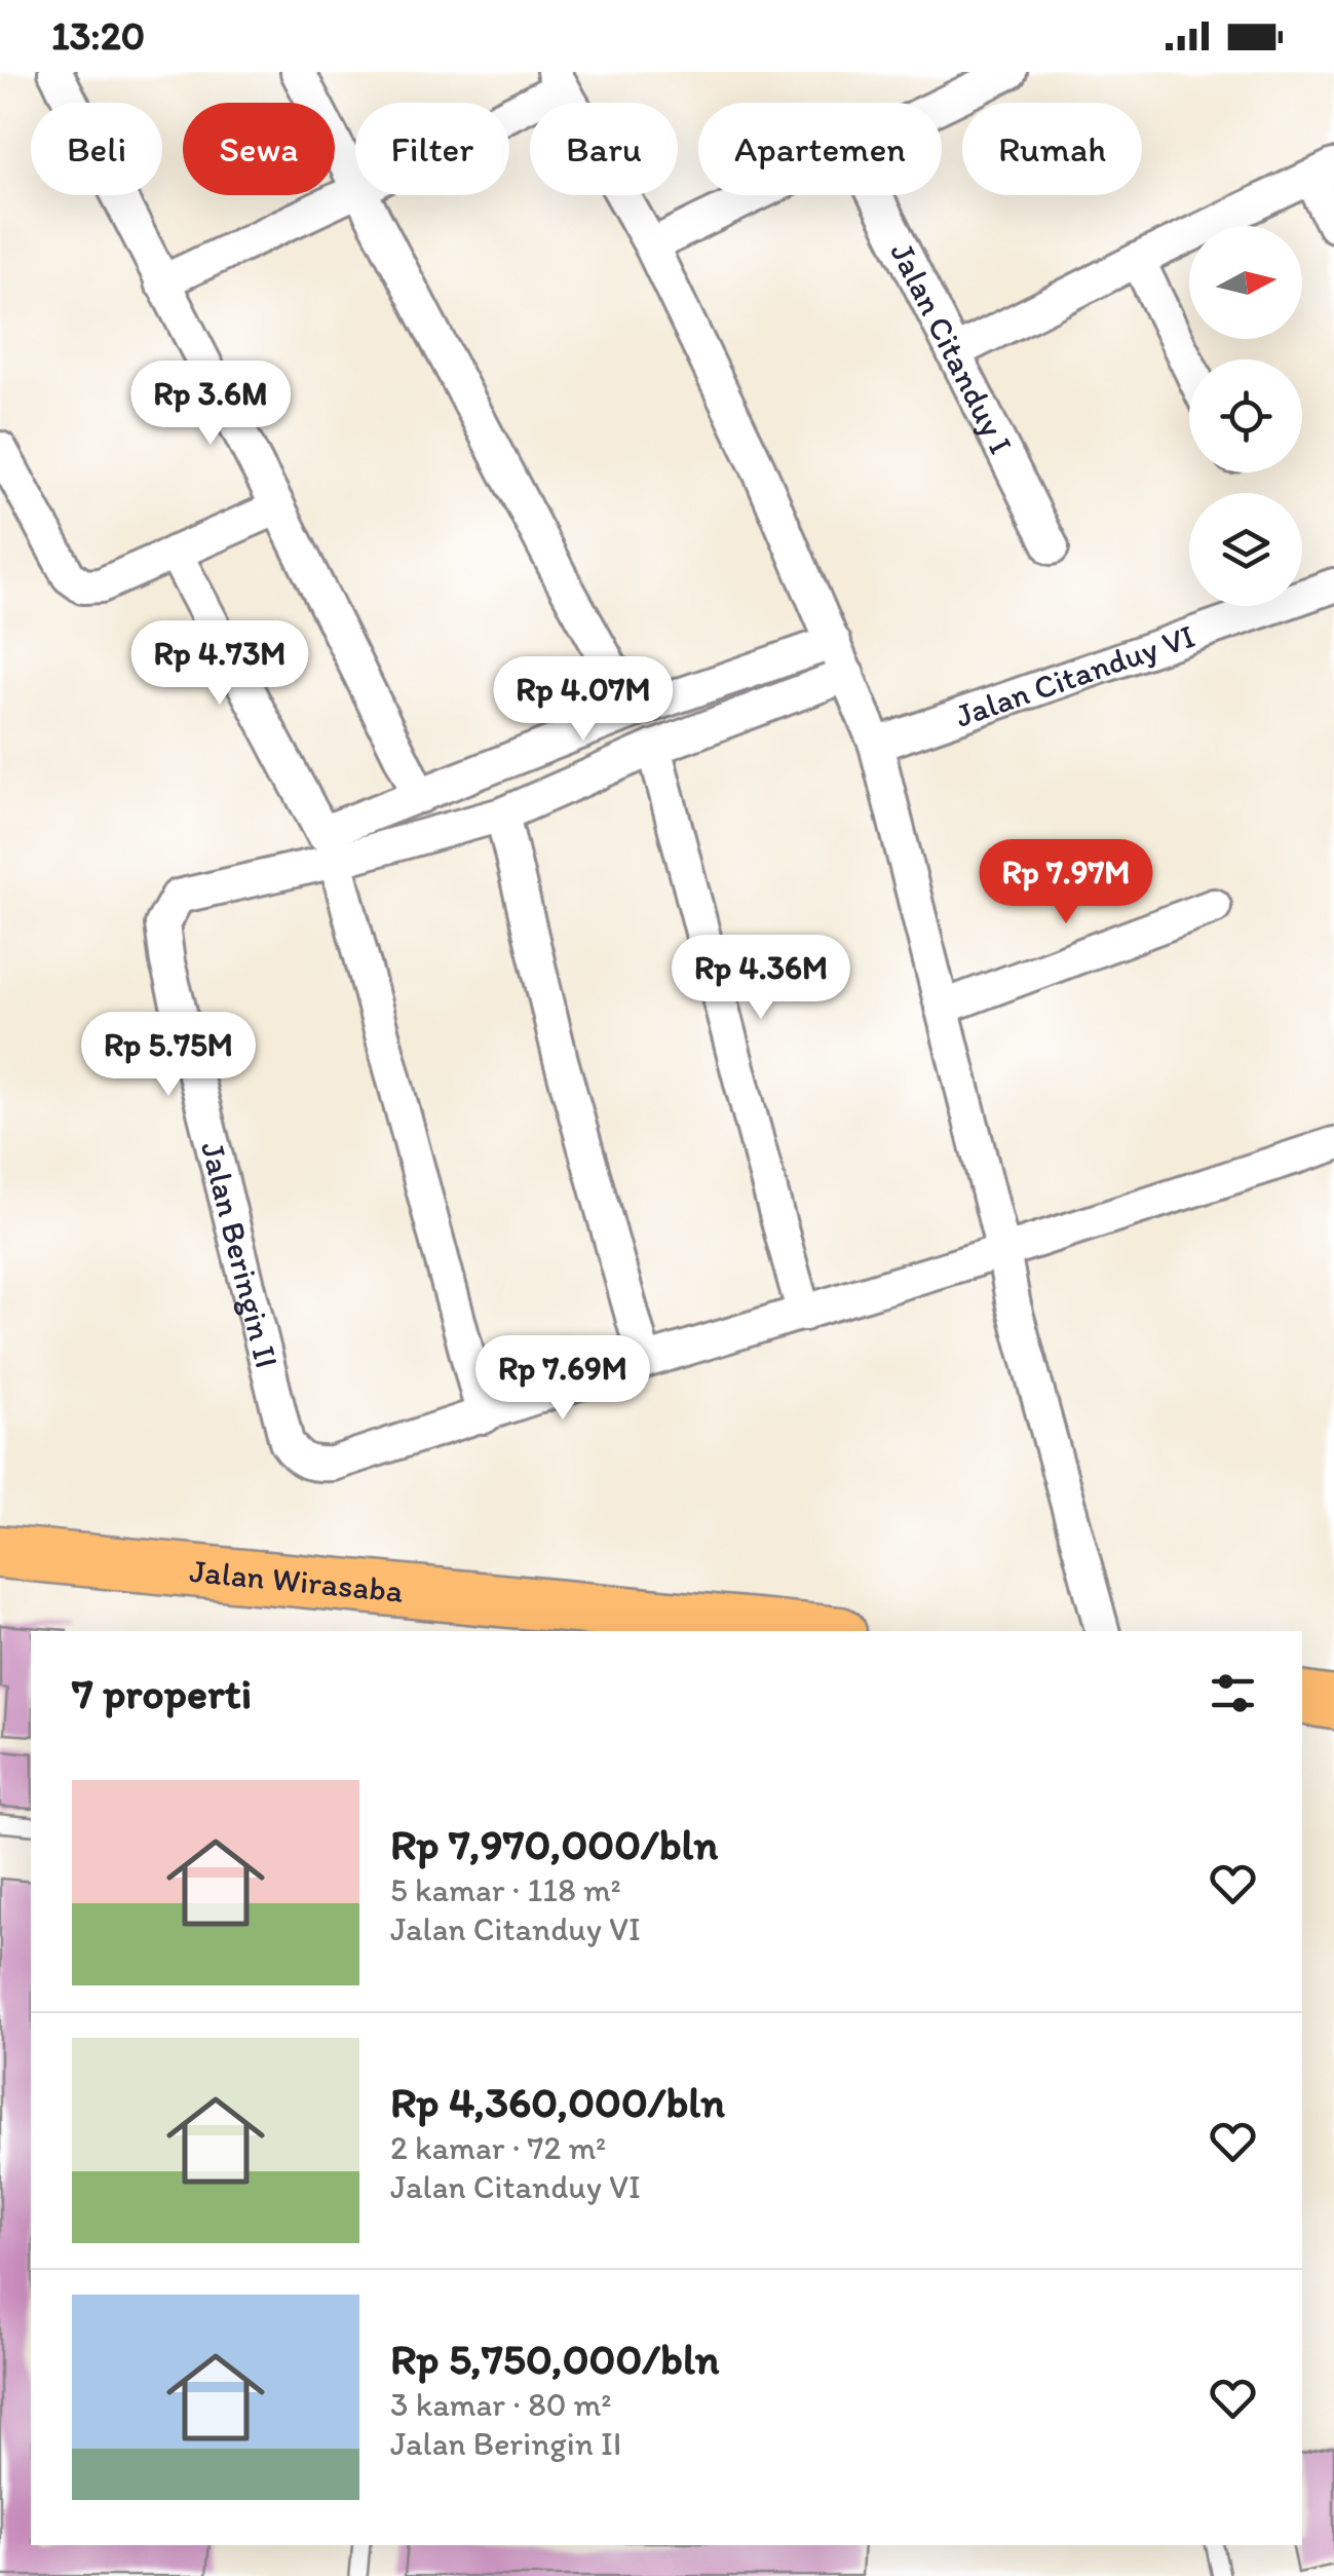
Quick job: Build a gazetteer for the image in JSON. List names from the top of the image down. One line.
{"streets":{"main road":["Jalan Wirasaba"],"street":["Jalan Citanduy I","Jalan Citanduy VI","Jalan Beringin II"]},"north":"right","page":{"status":"13:20","chip":["Beli","Sewa","Filter","Baru","Apartemen","Rumah"],"price":["Rp 3.6M","Rp 4.73M","Rp 4.07M","Rp 7.97M","Rp 4.36M","Rp 5.75M","Rp 7.69M"],"heading":"7 properti","list":[{"name":"Rp 7,970,000/bln","note":"5 kamar · 118 m² · Jalan Citanduy VI"},{"name":"Rp 4,360,000/bln","note":"2 kamar · 72 m² · Jalan Citanduy VI"},{"name":"Rp 5,750,000/bln","note":"3 kamar · 80 m² · Jalan Beringin II"}]}}
